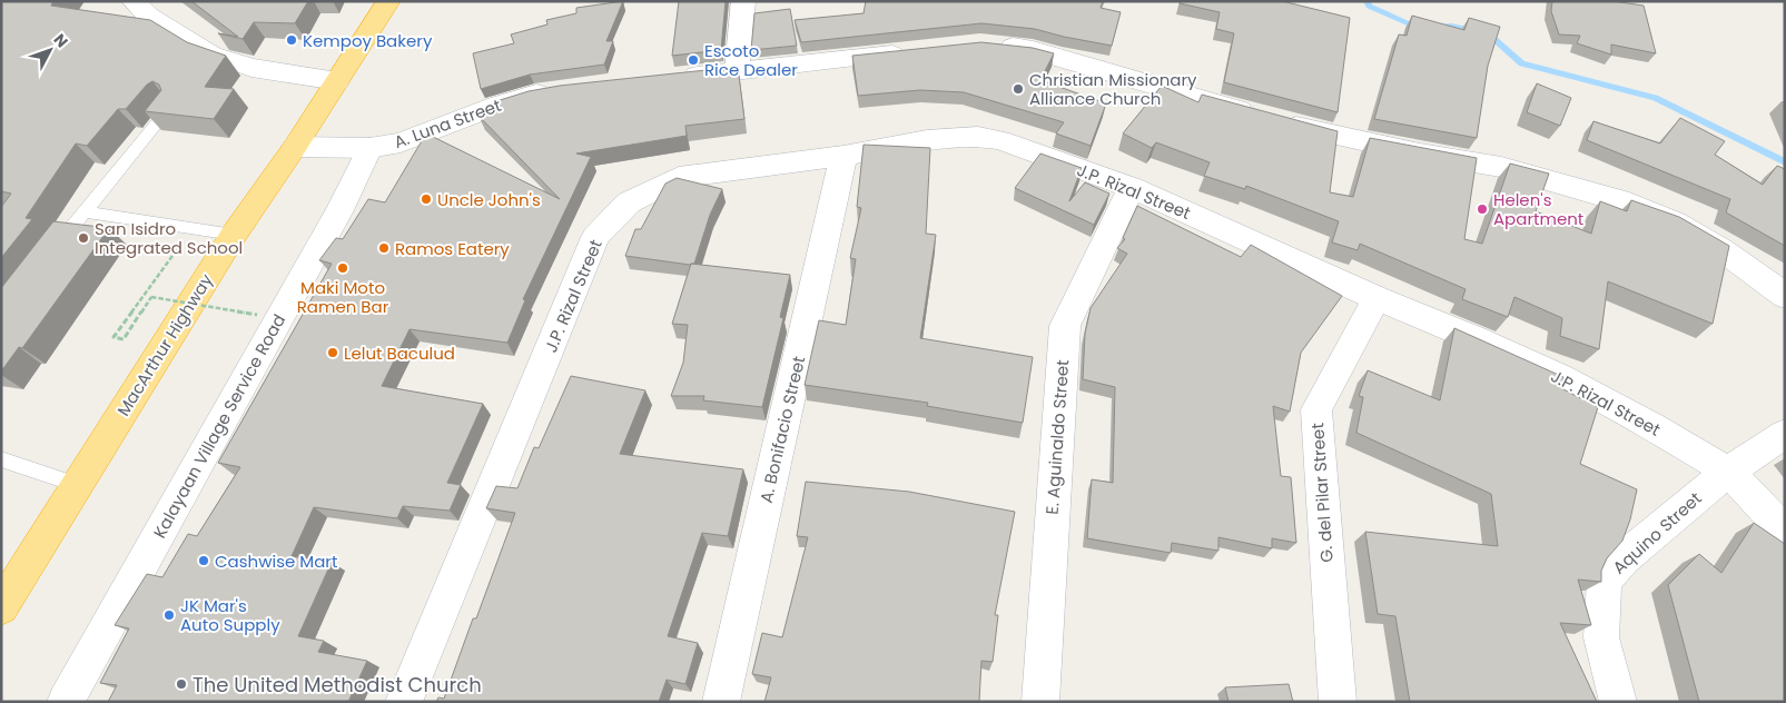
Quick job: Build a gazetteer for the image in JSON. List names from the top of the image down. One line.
{"streets":{"highway":["MacArthur Highway"],"street":["A. Luna Street","J.P. Rizal Street","Kalayaan Village Service Road","A. Bonifacio Street","E. Aguinaldo Street","G. del Pilar Street","Aquino Street"]},"crossings":[["A. Luna Street","MacArthur Highway"],["A. Luna Street","Kalayaan Village Service Road"],["J.P. Rizal Street","A. Bonifacio Street"],["J.P. Rizal Street","E. Aguinaldo Street"],["J.P. Rizal Street","G. del Pilar Street"],["J.P. Rizal Street","Aquino Street"]],"places":["Kempoy Bakery","Escoto Rice Dealer","Christian Missionary Alliance Church","Uncle John's","Helen's Apartment","San Isidro Integrated School","Ramos Eatery","Maki Moto Ramen Bar","Lelut Baculud","Cashwise Mart","JK Mar's Auto Supply","The United Methodist Church"],"north":"top right"}
